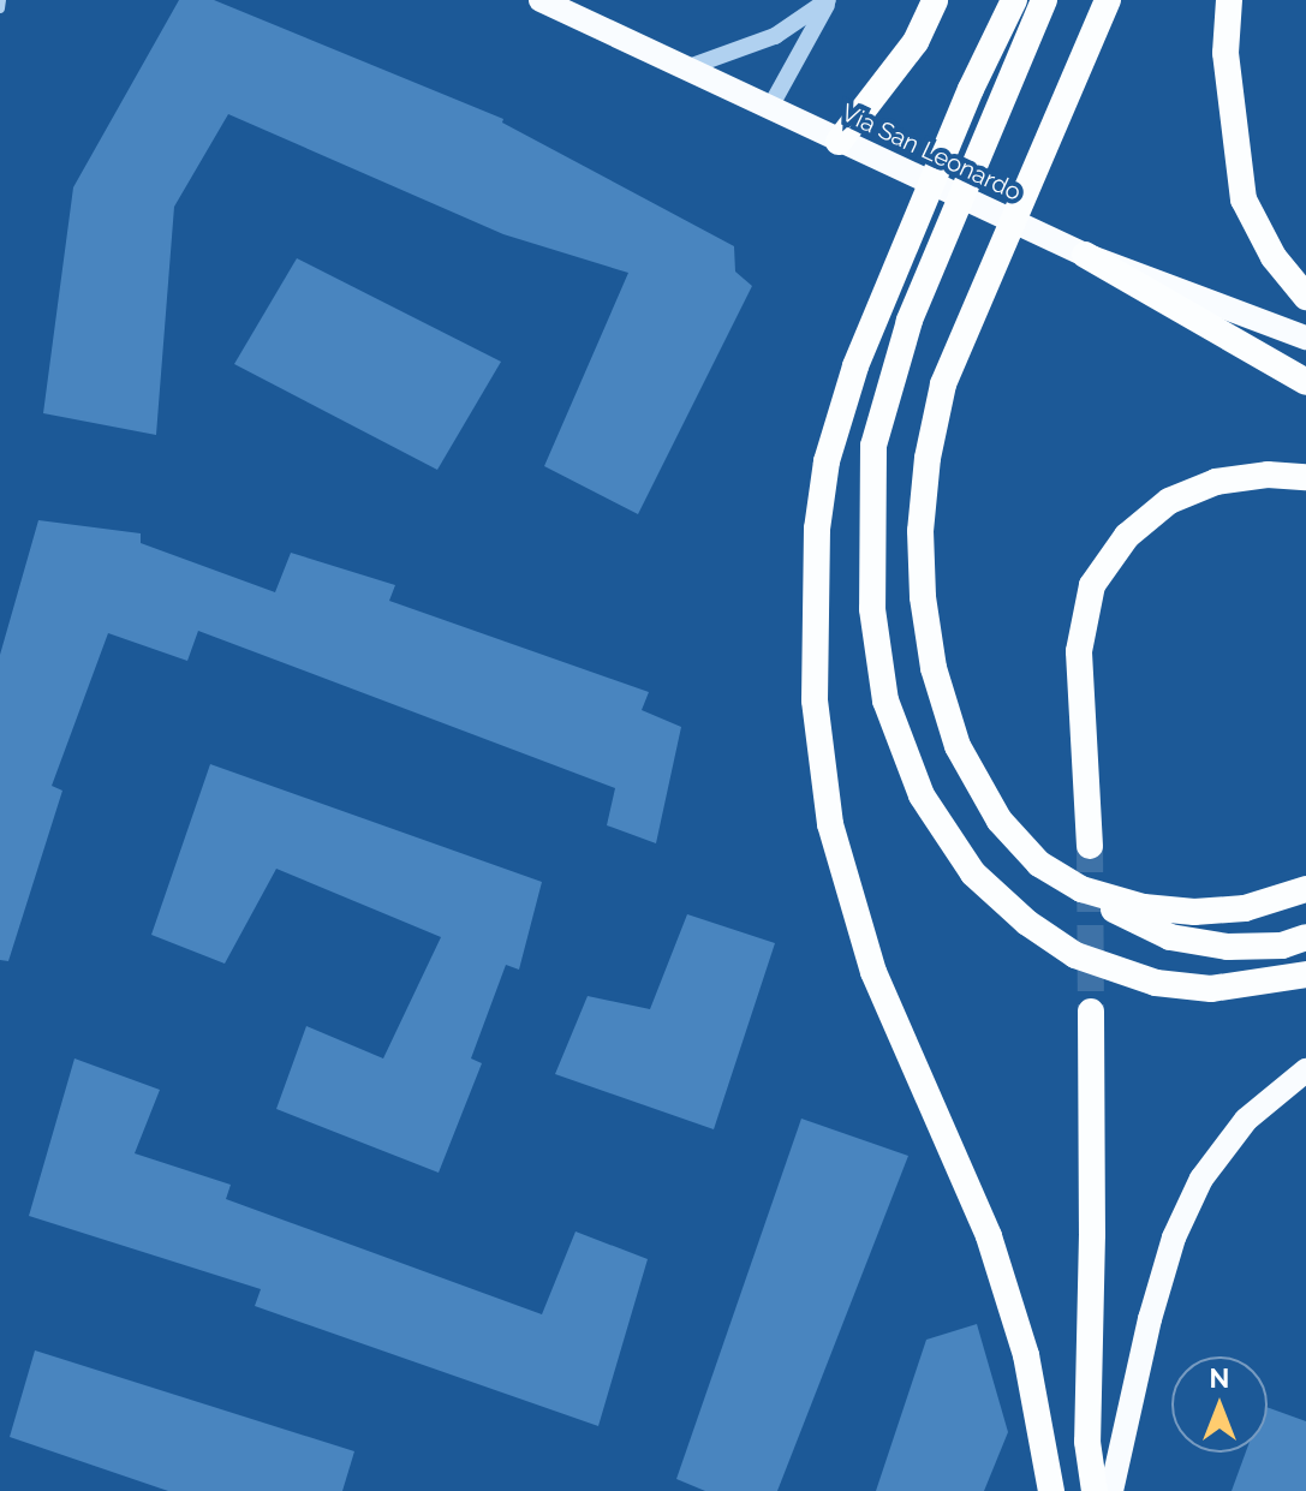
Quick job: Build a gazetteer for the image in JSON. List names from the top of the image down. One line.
{"streets":{"main road":["Via San Leonardo"]},"north":"top"}
